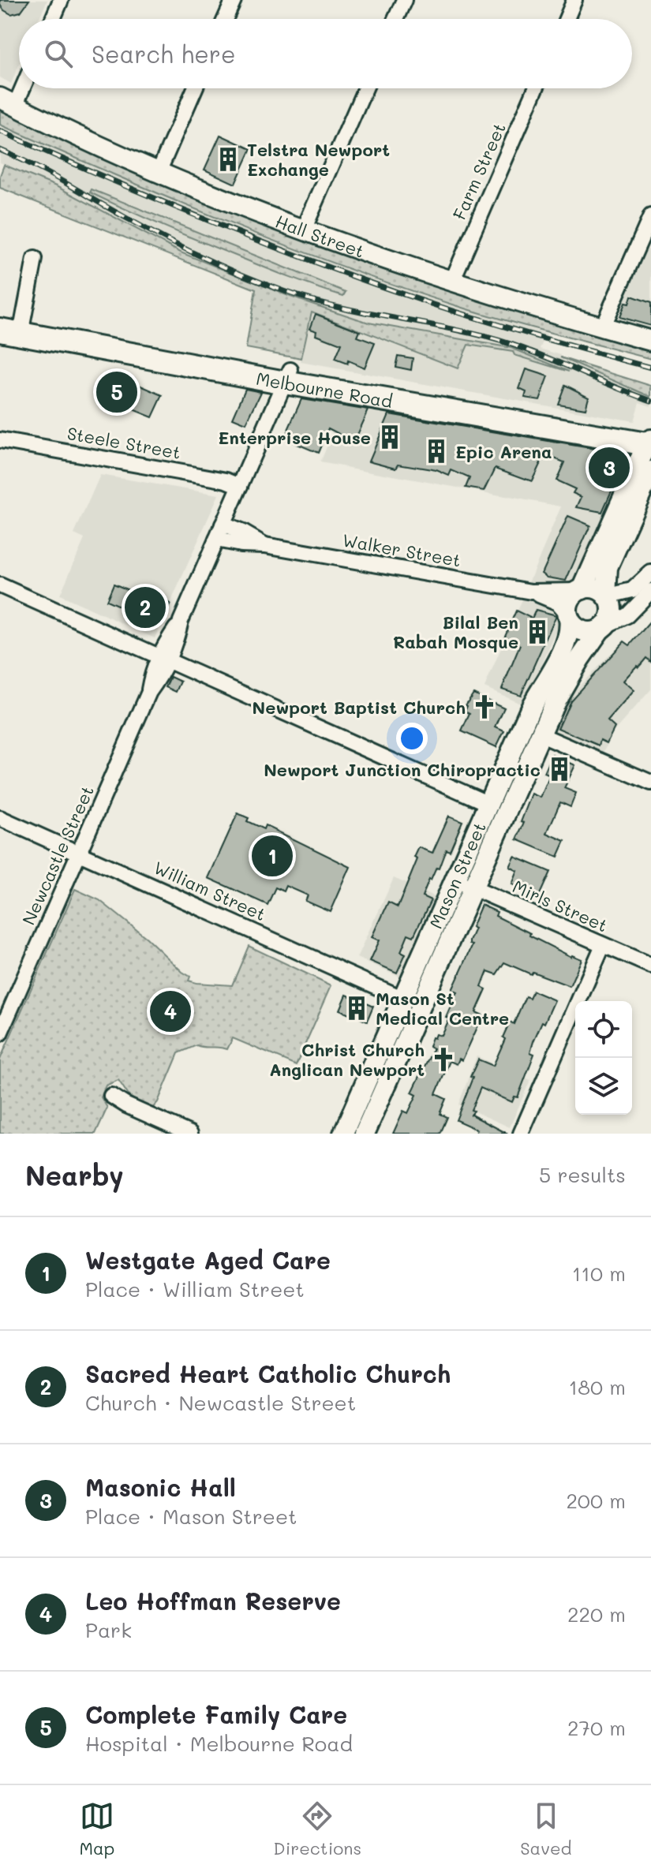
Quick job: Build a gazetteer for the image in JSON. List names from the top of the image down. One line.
{"streets":{"main road":["Melbourne Road"],"street":["Farm Street","Hall Street","Steele Street","Walker Street","Newcastle Street","Mason Street","William Street","Mirls Street"]},"crossings":[["Farm Street","Hall Street"],["Melbourne Road","Newcastle Street"],["Steele Street","Newcastle Street"],["Walker Street","Newcastle Street"],["Walker Street","Mason Street"],["Newcastle Street","William Street"],["Mason Street","William Street"],["Mason Street","Mirls Street"]],"places":{"building":["Telstra Newport Exchange","Enterprise House","Epic Arena","Bilal Ben Rabah Mosque","Newport Junction Chiropractic","Mason St Medical Centre"],"church":["Newport Baptist Church","Christ Church Anglican Newport"]},"page":{"search":"Search here","pins":["5","3","2","1","4"],"heading":["Nearby","5 results"],"list":[{"mark":"1","name":"Westgate Aged Care","note":"Place · William Street","value":"110 m"},{"mark":"2","name":"Sacred Heart Catholic Church","note":"Church · Newcastle Street","value":"180 m"},{"mark":"3","name":"Masonic Hall","note":"Place · Mason Street","value":"200 m"},{"mark":"4","name":"Leo Hoffman Reserve","note":"Park","value":"220 m"},{"mark":"5","name":"Complete Family Care","note":"Hospital · Melbourne Road","value":"270 m"}],"nav":["Map","Directions","Saved"]}}
